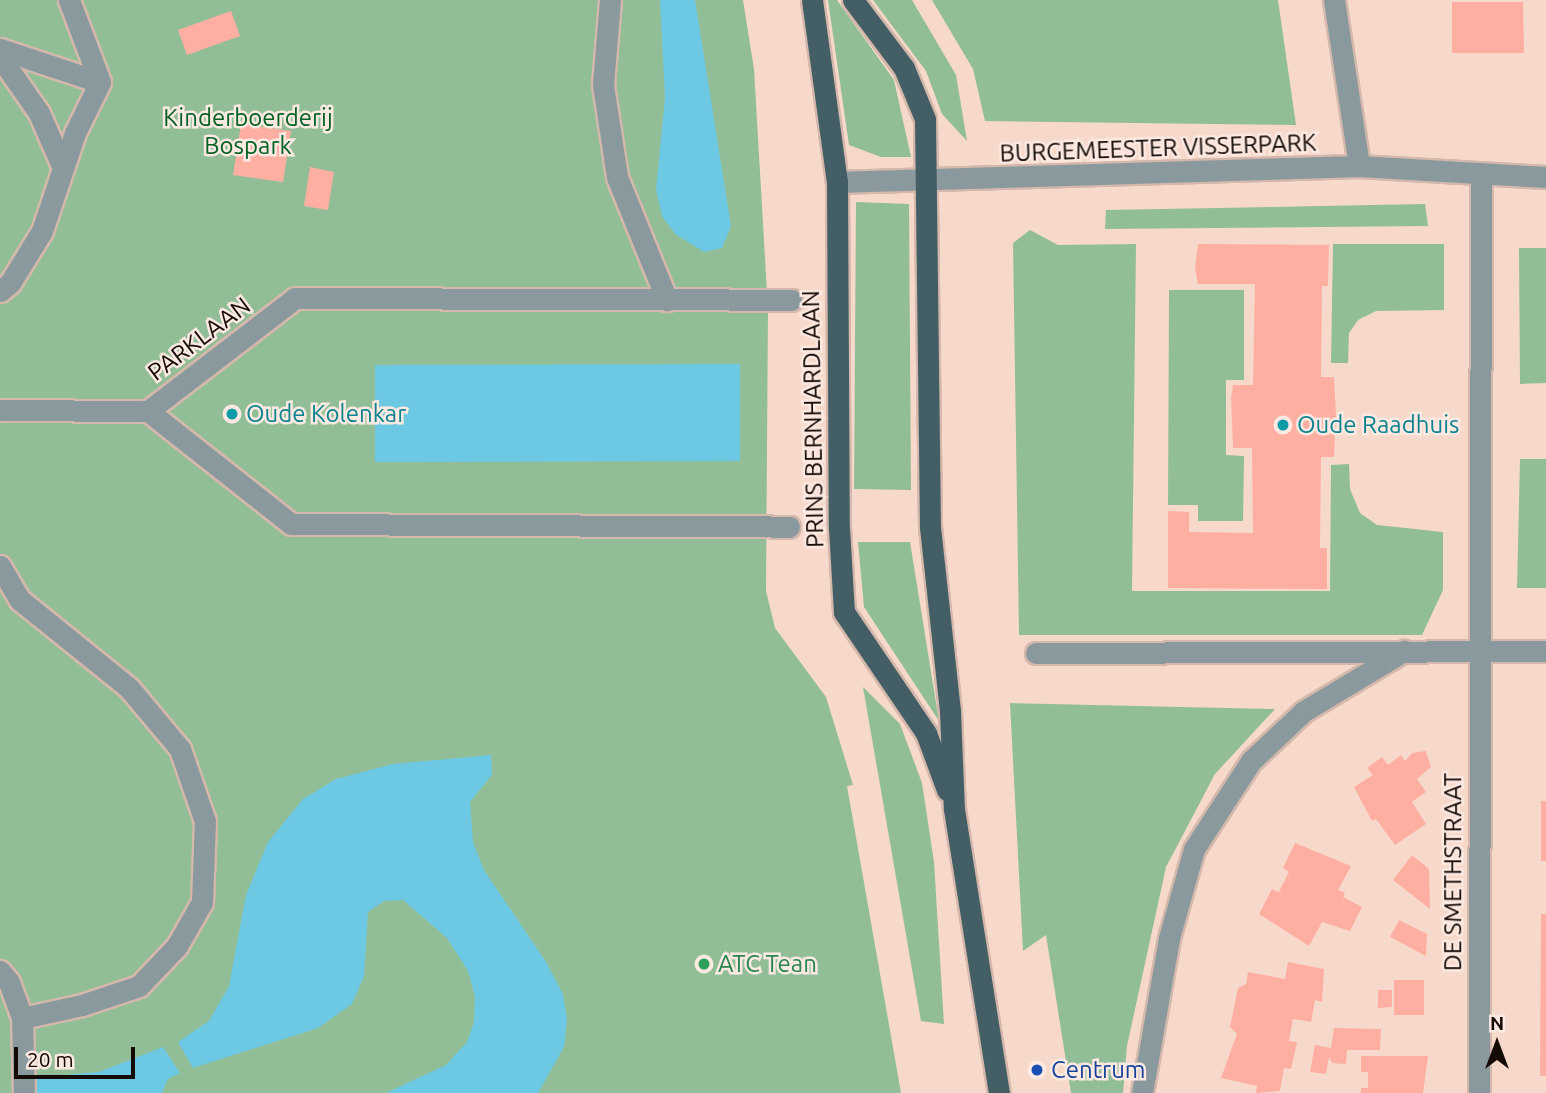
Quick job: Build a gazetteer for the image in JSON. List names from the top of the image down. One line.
{"streets":{"main road":["PRINS BERNHARDLAAN"],"street":["BURGEMEESTER VISSERPARK","PARKLAAN","DE SMETHSTRAAT"]},"crossings":[["BURGEMEESTER VISSERPARK","PRINS BERNHARDLAAN"]],"parks":["Kinderboerderij Bospark"],"places":["Oude Kolenkar","Oude Raadhuis","ATC Tean","Centrum"],"scale_bar":"20 m","north":"top"}
